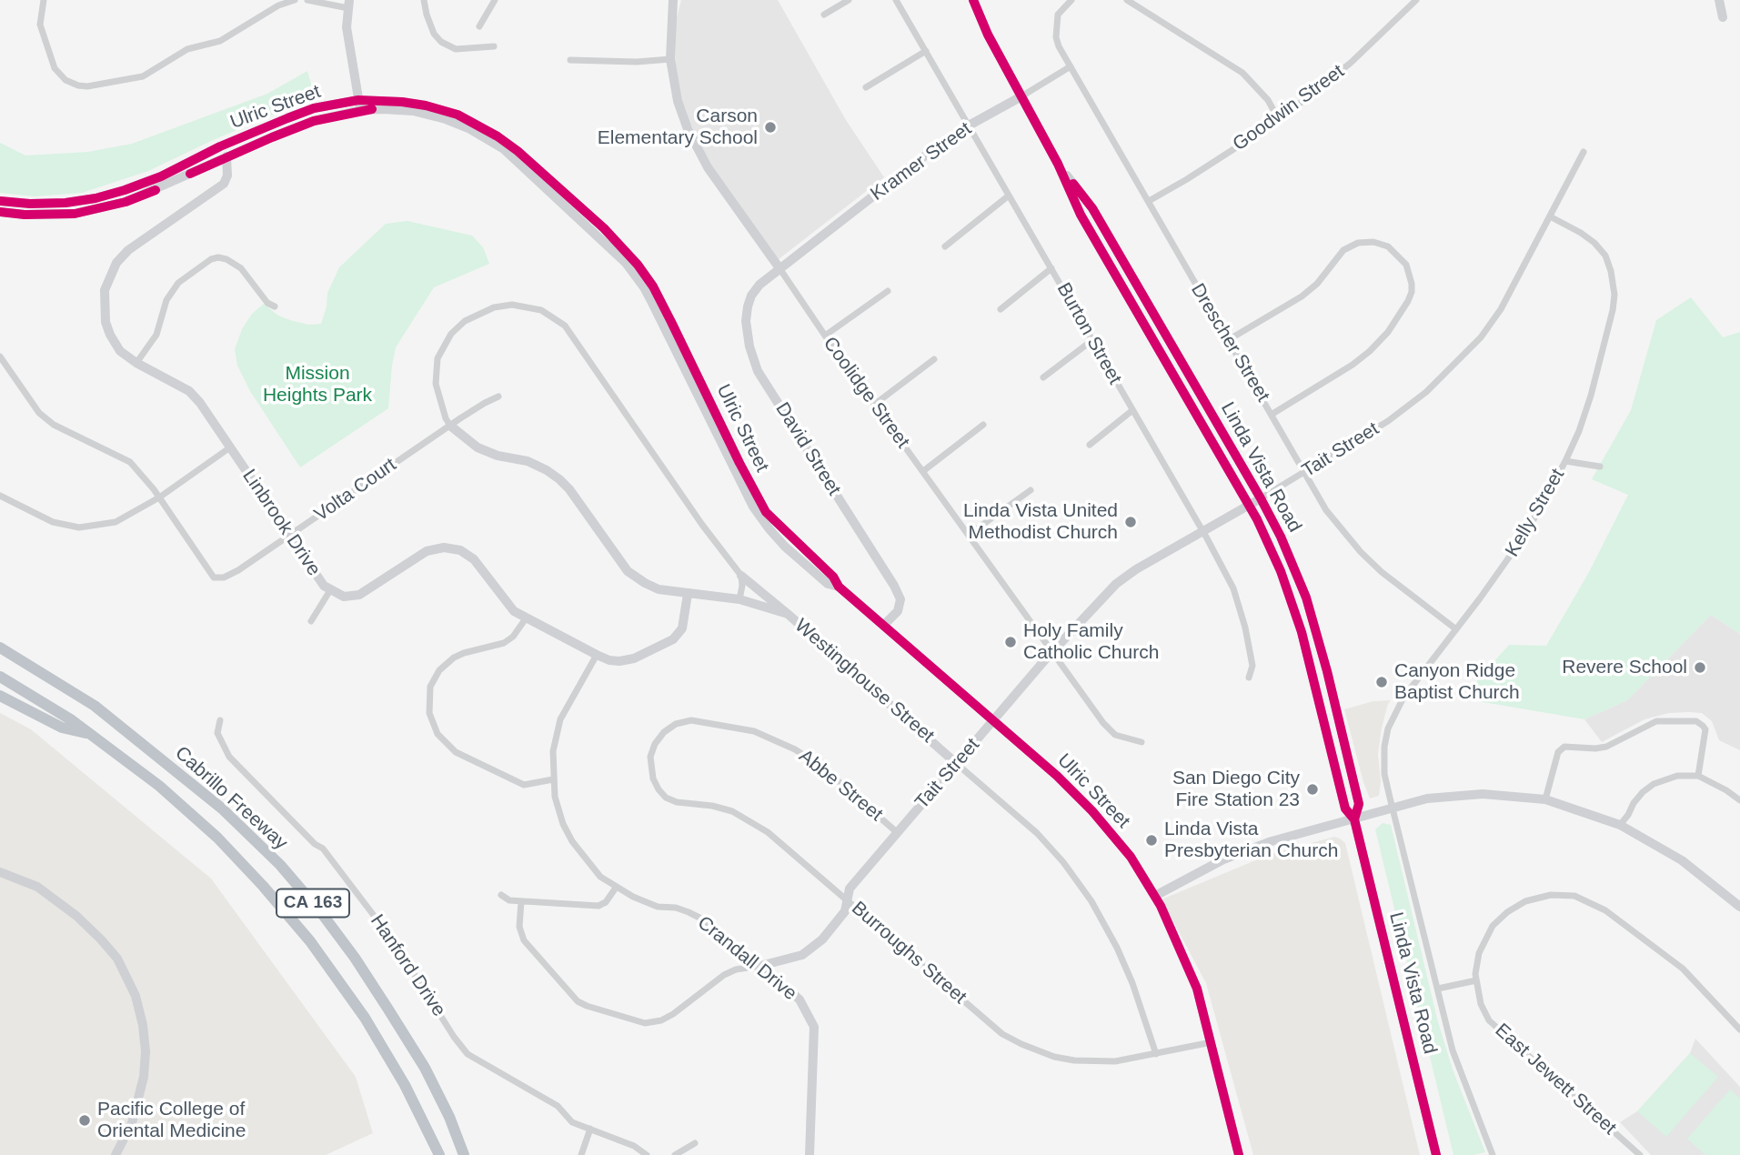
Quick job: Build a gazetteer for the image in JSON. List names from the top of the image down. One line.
{"streets":{"highway":["Cabrillo Freeway","CA 163"],"main road":["Linda Vista Road"],"street":["Ulric Street","Goodwin Street","Kramer Street","Burton Street","Drescher Street","Coolidge Street","David Street","Tait Street","Volta Court","Kelly Street","Linbrook Drive","Westinghouse Street","Abbe Street","Burroughs Street","Crandall Drive","Hanford Drive","East Jewett Street"]},"crossings":[["Ulric Street","David Street"],["Ulric Street","Tait Street"],["Ulric Street","Linbrook Drive"],["Ulric Street","Burroughs Street"],["Goodwin Street","Drescher Street"],["Kramer Street","Burton Street"],["Kramer Street","Drescher Street"],["Kramer Street","Coolidge Street"],["Kramer Street","David Street"],["Kramer Street","Linda Vista Road"],["Burton Street","Tait Street"],["Drescher Street","Tait Street"],["Drescher Street","Kelly Street"],["Coolidge Street","David Street"],["Coolidge Street","Tait Street"],["Tait Street","Linda Vista Road"],["Tait Street","Kelly Street"],["Tait Street","Westinghouse Street"],["Tait Street","Abbe Street"],["Tait Street","Burroughs Street"],["Tait Street","Crandall Drive"],["Volta Court","Linbrook Drive"],["Linbrook Drive","Crandall Drive"],["Westinghouse Street","Burroughs Street"],["Abbe Street","Burroughs Street"]],"parks":["Mission Heights Park"],"places":["Carson Elementary School","Linda Vista United Methodist Church","Holy Family Catholic Church","Revere School","Canyon Ridge Baptist Church","San Diego City Fire Station 23","Linda Vista Presbyterian Church","Pacific College of Oriental Medicine"]}
